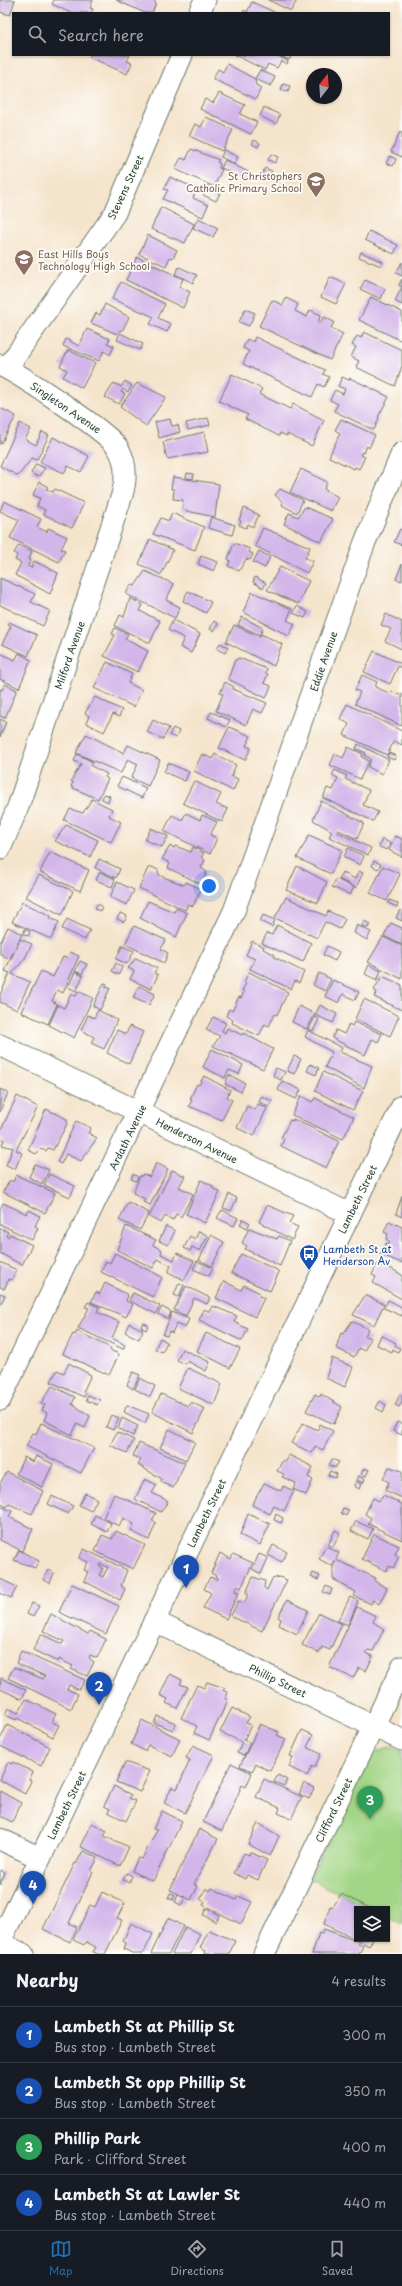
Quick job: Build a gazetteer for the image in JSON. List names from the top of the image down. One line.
{"streets":{"street":["Stevens Street","Singleton Avenue","Milford Avenue","Eddie Avenue","Ardath Avenue","Henderson Avenue","Lambeth Street","Phillip Street","Clifford Street"]},"crossings":[["Stevens Street","Singleton Avenue"],["Singleton Avenue","Milford Avenue"],["Eddie Avenue","Ardath Avenue"],["Ardath Avenue","Henderson Avenue"],["Henderson Avenue","Lambeth Street"],["Lambeth Street","Phillip Street"],["Phillip Street","Clifford Street"]],"places":{"school or university":["St Christophers Catholic Primary School","East Hills Boys Technology High School"],"bus stop":["Lambeth St at Henderson Av"]},"north":"top","page":{"search":"Search here","pins":["1","2","3","4"],"heading":["Nearby","4 results"],"list":[{"mark":"1","name":"Lambeth St at Phillip St","note":"Bus stop · Lambeth Street","value":"300 m"},{"mark":"2","name":"Lambeth St opp Phillip St","note":"Bus stop · Lambeth Street","value":"350 m"},{"mark":"3","name":"Phillip Park","note":"Park · Clifford Street","value":"400 m"},{"mark":"4","name":"Lambeth St at Lawler St","note":"Bus stop · Lambeth Street","value":"440 m"}],"nav":["Map","Directions","Saved"]}}
